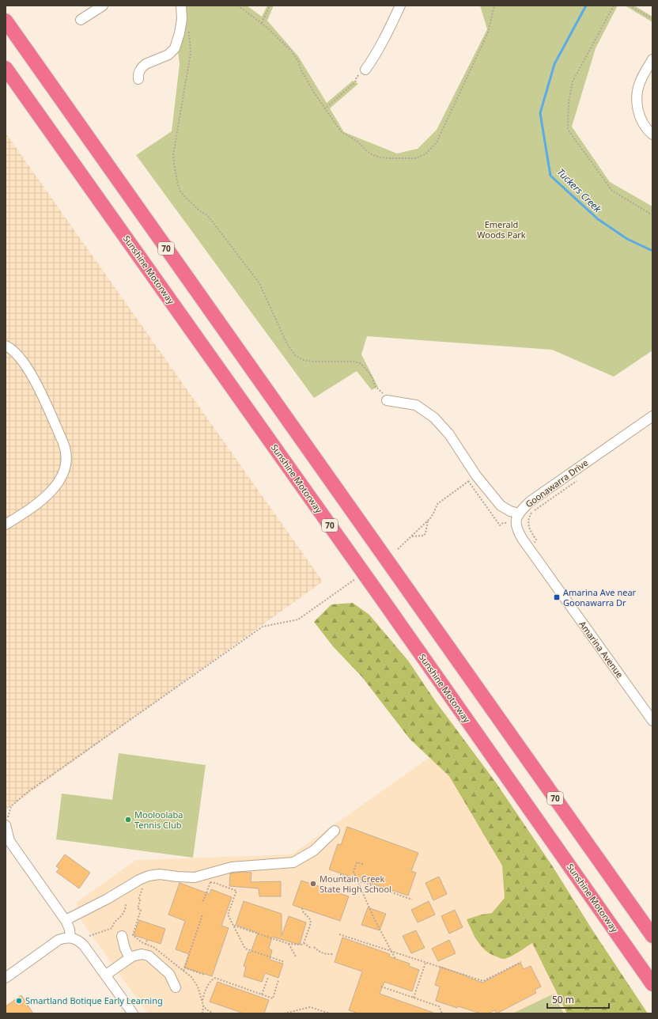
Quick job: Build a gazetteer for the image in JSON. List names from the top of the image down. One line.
{"streets":{"highway":["70","Sunshine Motorway"],"street":["Goonawarra Drive","Amarina Avenue"]},"crossings":[["Goonawarra Drive","Amarina Avenue"]],"water":["Tuckers Creek"],"parks":["Emerald Woods Park"],"places":{"transit":["Amarina Ave near Goonawarra Dr"],"other":["Mooloolaba Tennis Club","Mountain Creek State High School","Smartland Botique Early Learning"]},"scale_bar":"50 m"}
